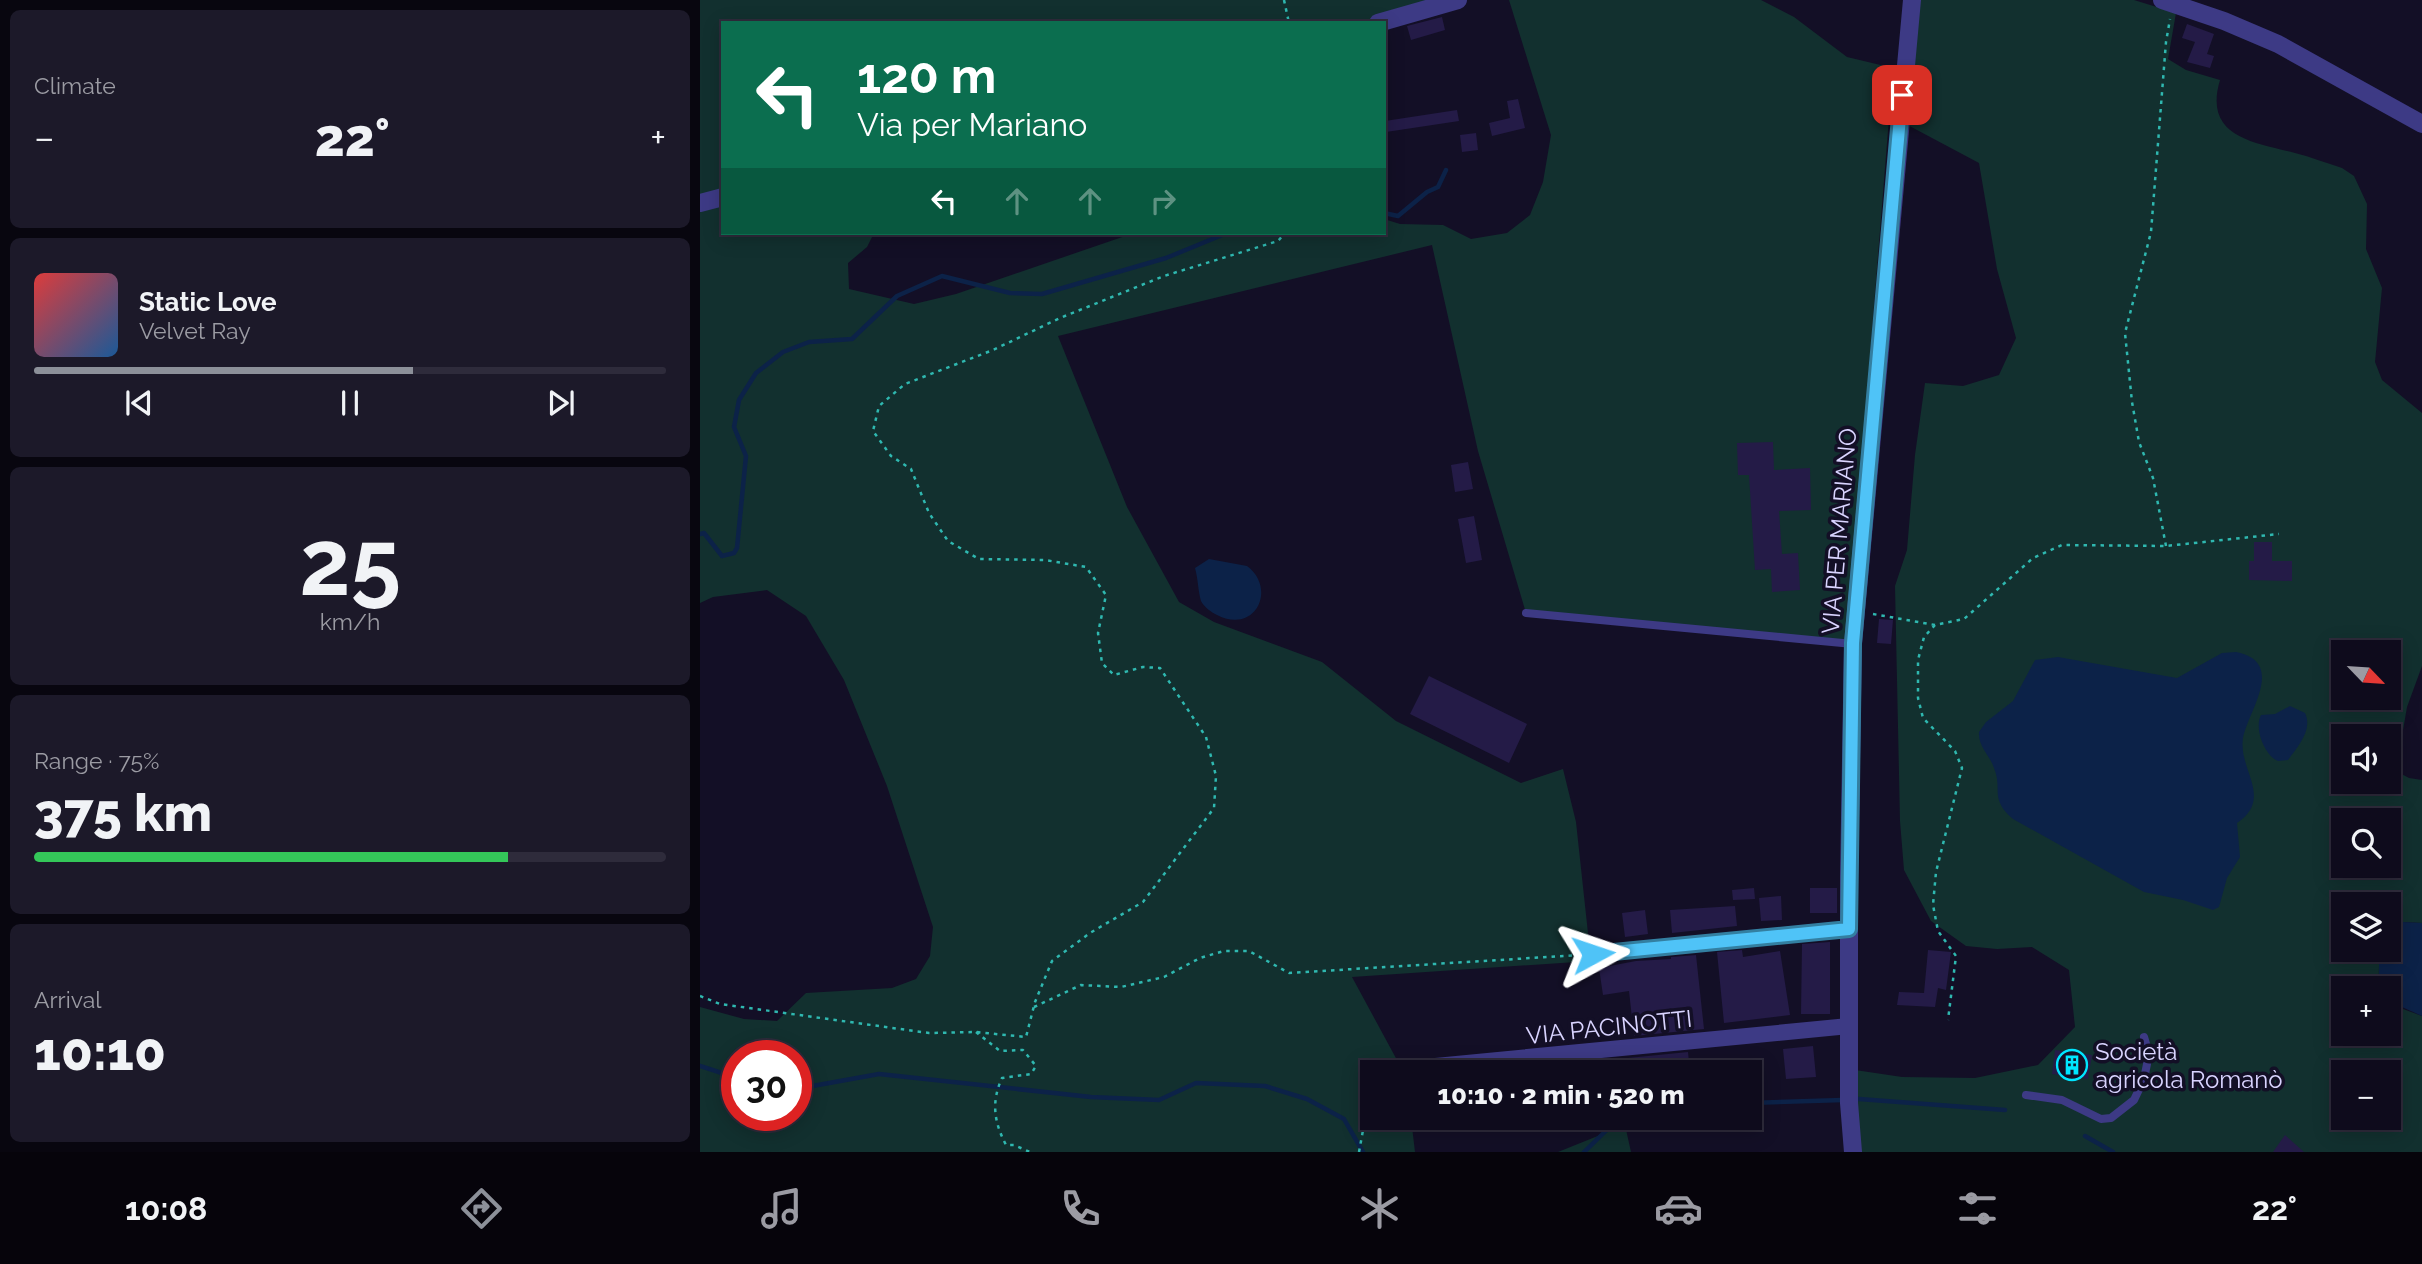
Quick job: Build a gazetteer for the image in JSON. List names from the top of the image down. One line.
{"streets":{"street":["VIA PER MARIANO","VIA PACINOTTI"]},"crossings":[["VIA PER MARIANO","VIA PACINOTTI"]],"places":{"building":["Società agricola Romanò"]},"north":"bottom right","page":{"tile":["Climate",["25","km/h"],["Range · 75%","375 km"],["Arrival","10:10"]],"turn":["120 m","Via per Mariano"],"heat":["−","22°","+"],"song":["Static Love","Velvet Ray"],"map_buttons":["+","−"],"limit":"30","trip":"10:10 · 2 min · 520 m","tabs":["10:08","22°"]}}
